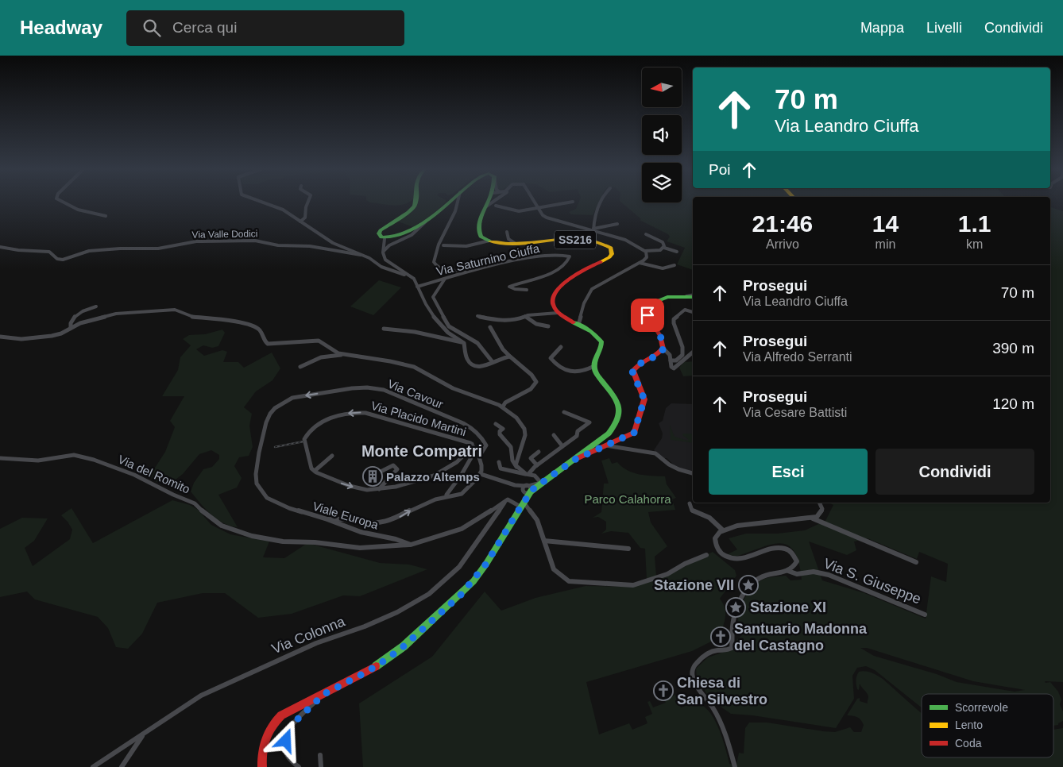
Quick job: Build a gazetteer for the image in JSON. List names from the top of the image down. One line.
{"streets":{"main road":["SS216"],"street":["Via Valle Dodici","Via Saturnino Ciuffa","Via Cavour","Via Placido Martini","Via del Romito","Viale Europa","Via S. Giuseppe","Via Colonna"]},"crossings":[["Via Cavour","Viale Europa"],["Via del Romito","Viale Europa"]],"districts":["Monte Compatri"],"parks":["Parco Calahorra"],"places":{"building":["Palazzo Altemps"],"place":["Stazione VII","Stazione XI"],"church":["Santuario Madonna del Castagno","Chiesa di San Silvestro"]},"legend":["Scorrevole","Lento","Coda"],"north":"left","page":{"header":"Headway","search":"Cerca qui","nav":["Mappa","Livelli","Condividi"],"turn":["70 m","Via Leandro Ciuffa"],"then":"Poi","eta":["21:46","Arrivo","14","min","1.1","km"],"list":[{"name":"Prosegui","note":"Via Leandro Ciuffa","value":"70 m"},{"name":"Prosegui","note":"Via Alfredo Serranti","value":"390 m"},{"name":"Prosegui","note":"Via Cesare Battisti","value":"120 m"}],"buttons":["Esci","Condividi"]}}
